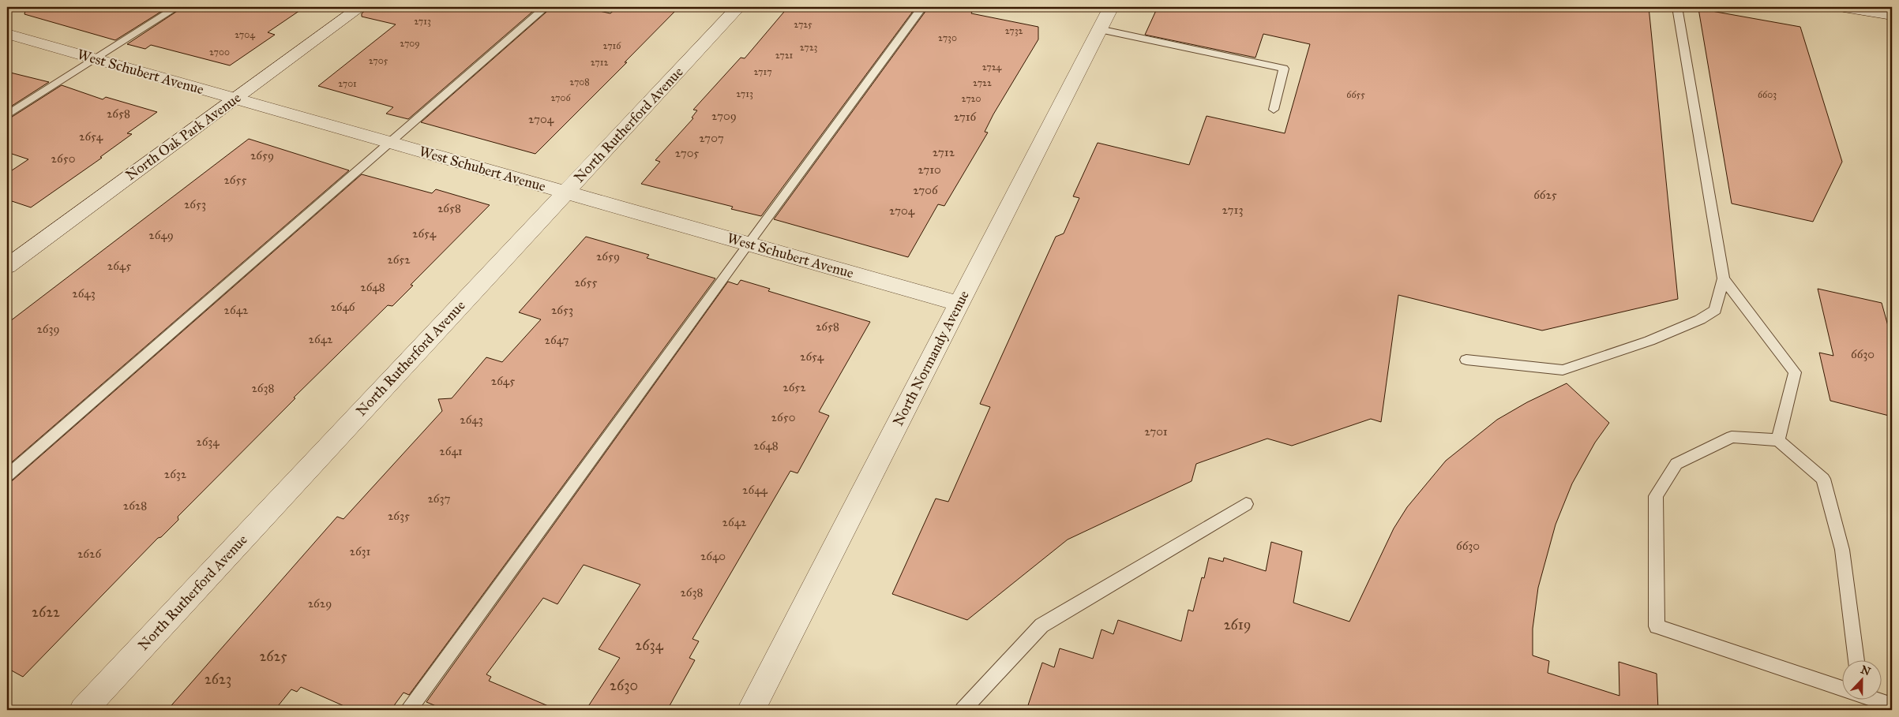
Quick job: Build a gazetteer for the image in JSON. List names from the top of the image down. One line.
{"streets":{"street":["West Schubert Avenue","North Rutherford Avenue","North Oak Park Avenue","North Normandy Avenue"]},"crossings":[["West Schubert Avenue","North Rutherford Avenue"],["West Schubert Avenue","North Oak Park Avenue"],["West Schubert Avenue","North Normandy Avenue"]],"house_numbers":["2713","2725","2732","2704","2730","2709","2716","2723","2700","2721","2705","2712","2724","2717","2708","2722","2701","2713","6655","6603","2706","2720","2658","2709","2716","2704","2654","2707","2712","2705","2659","2650","2710","2655","2706","6625","2653","2658","2713","2704","2654","2649","2659","2652","2645","2655","2648","2643","2646","2642","2653","2658","2639","2642","2647","6630","2654","2645","2652","2638","2650","2643","2701","2634","2648","2641","2632","2644","2637","2628","2635","2642","6630","2631","2626","2640","2638","2629","2622","2619","2634","2625","2623","2630"],"north":"top"}
